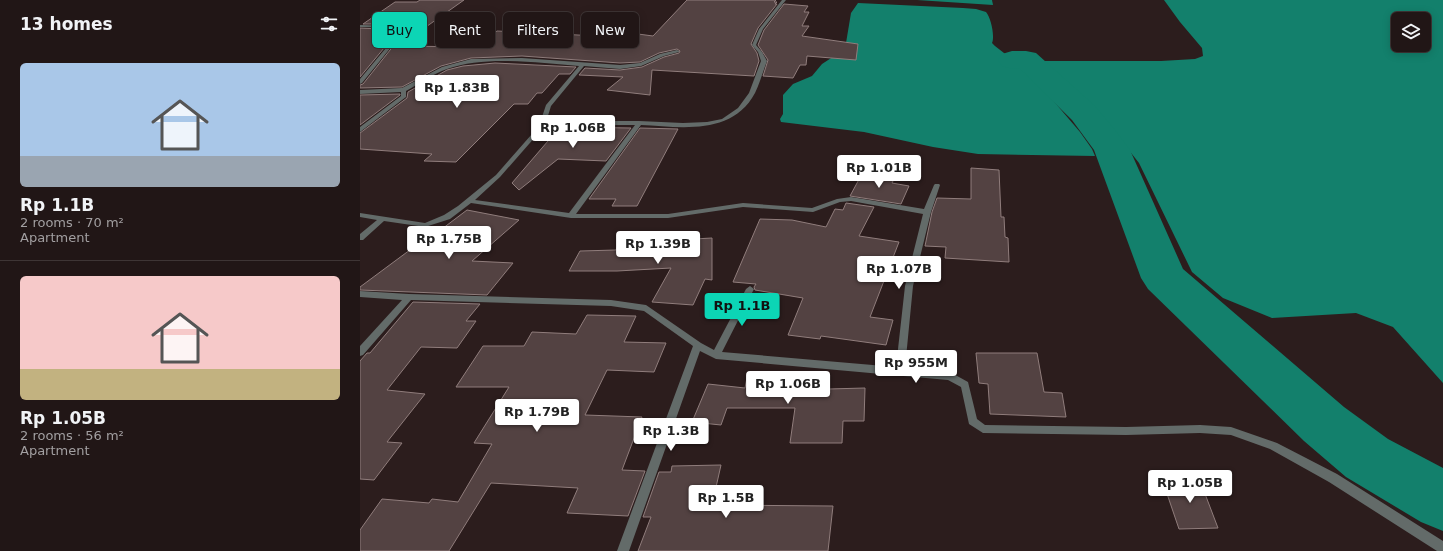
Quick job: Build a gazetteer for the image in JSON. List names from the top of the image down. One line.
{"page":{"heading":"13 homes","chip":["Buy","Rent","Filters","New"],"list":[{"name":"Rp 1.1B","note":"2 rooms · 70 m² · Apartment"},{"name":"Rp 1.05B","note":"2 rooms · 56 m² · Apartment"}],"price":["Rp 1.83B","Rp 1.06B","Rp 1.01B","Rp 1.75B","Rp 1.39B","Rp 1.07B","Rp 1.1B","Rp 955M","Rp 1.06B","Rp 1.79B","Rp 1.3B","Rp 1.05B","Rp 1.5B"]}}
